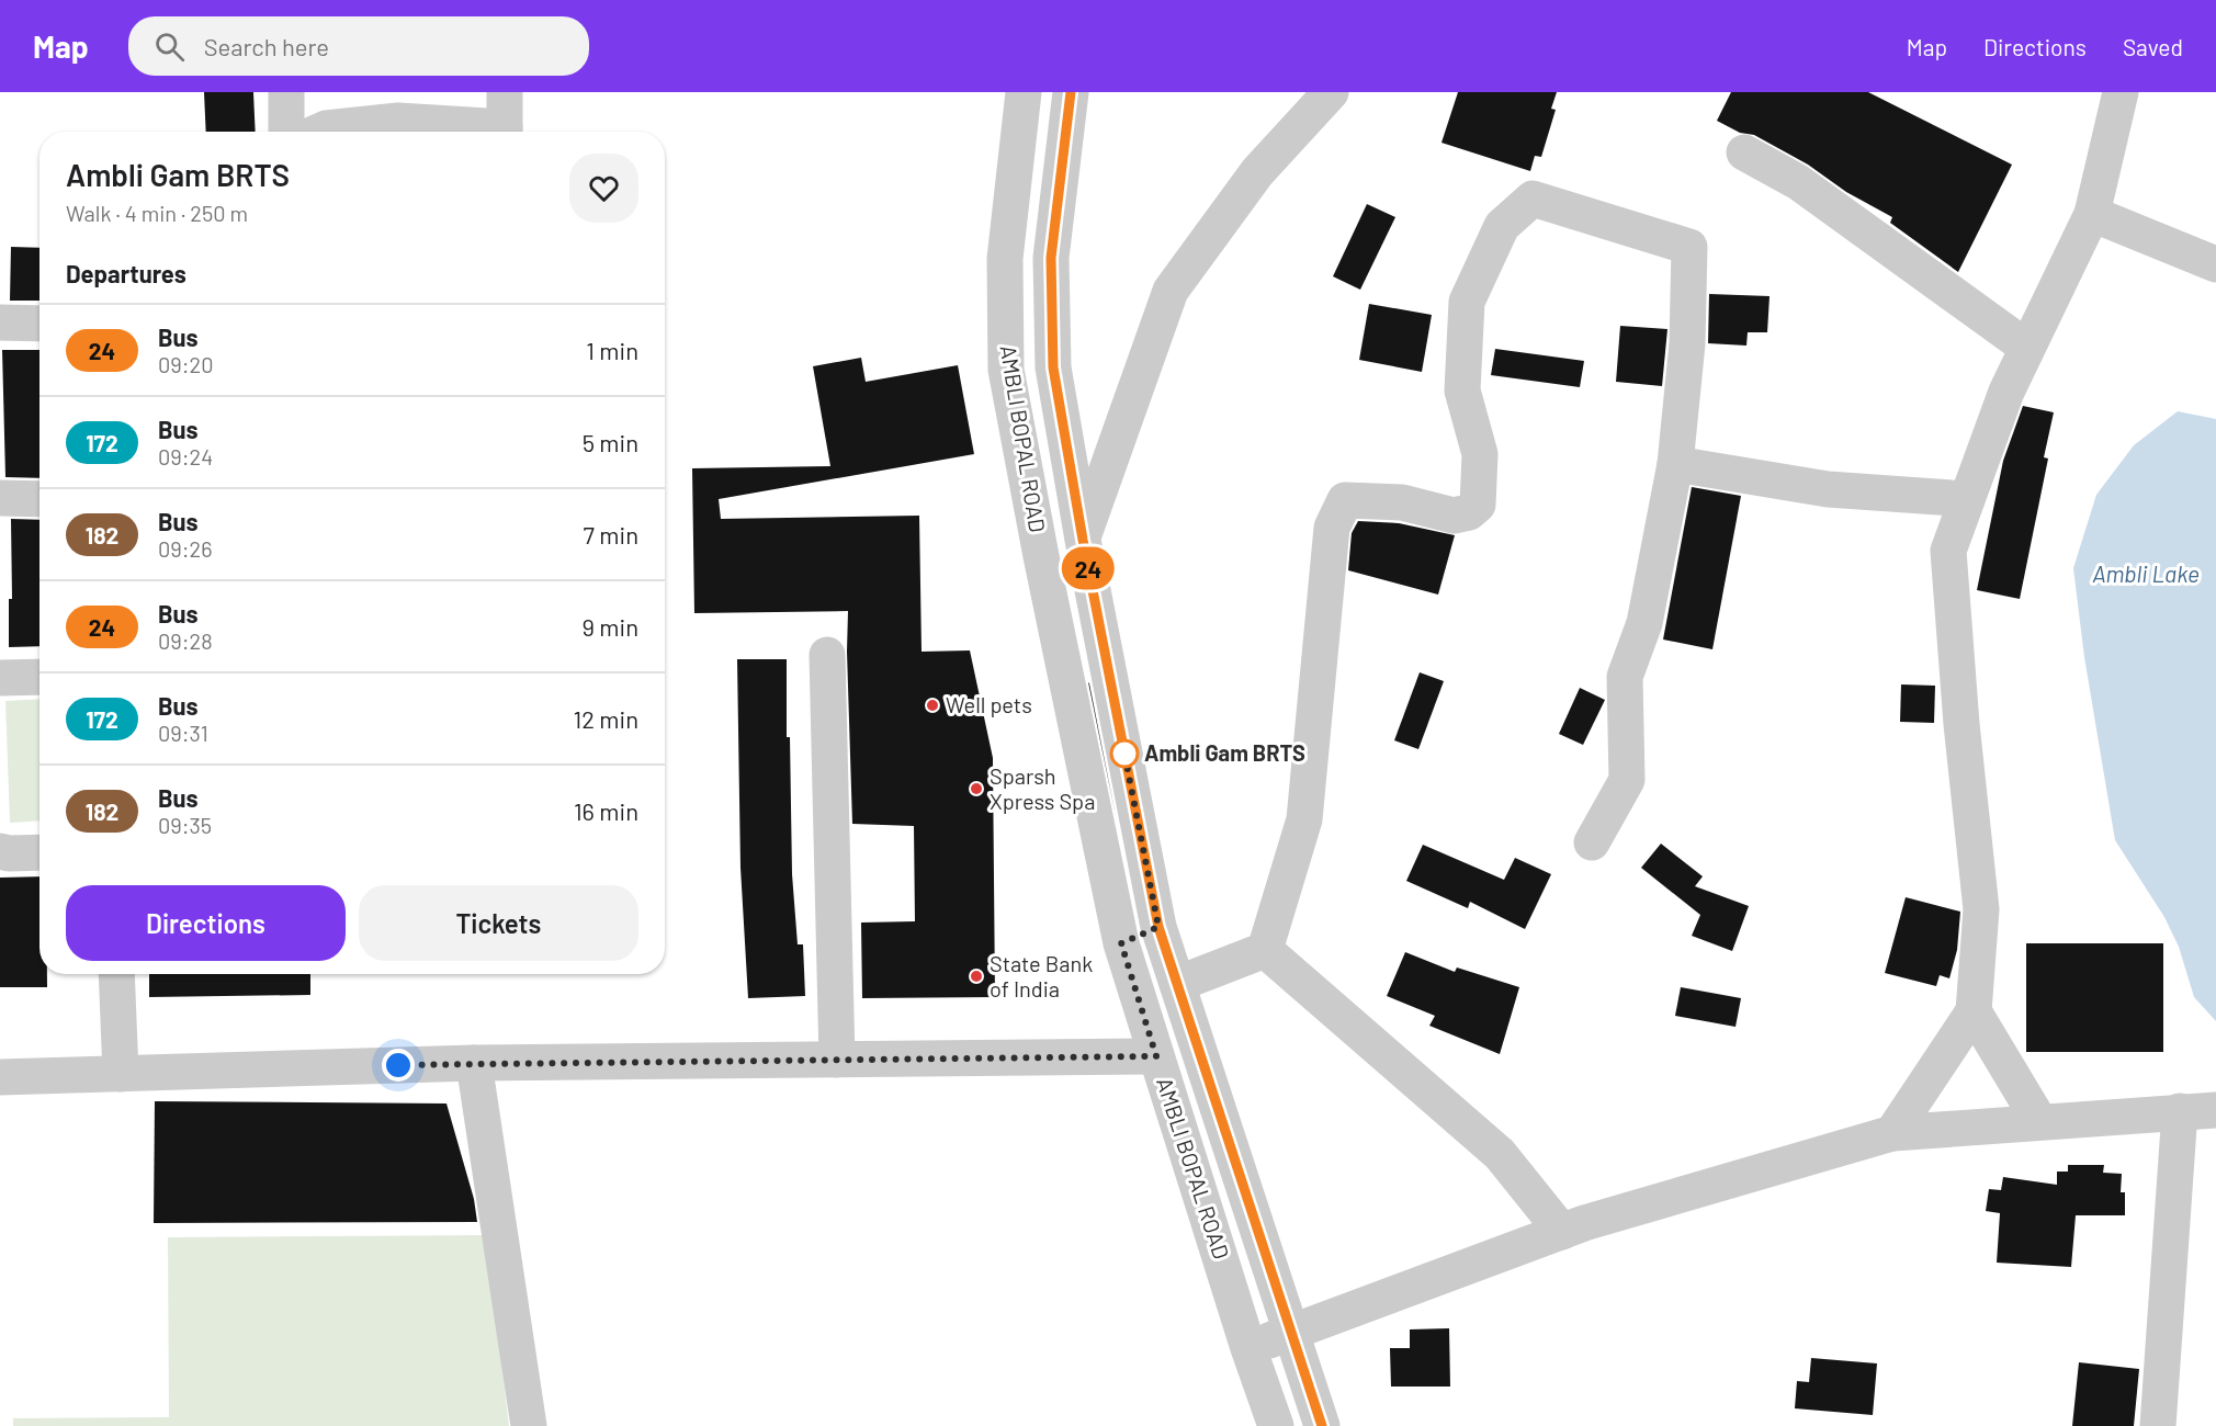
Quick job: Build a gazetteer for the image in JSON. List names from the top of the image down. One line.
{"streets":{"street":["AMBLI BOPAL ROAD"]},"water":["Ambli Lake"],"places":["Well pets","Ambli Gam BRTS","Sparsh Xpress Spa","State Bank of India"],"lines":["bus line 24"],"page":{"header":"Map","search":"Search here","nav":["Map","Directions","Saved"],"on_map":"24","heading":[["Ambli Gam BRTS","Walk · 4 min · 250 m"],"Departures"],"list":[{"mark":"24","name":"Bus","note":"09:20","value":"1 min"},{"mark":"172","name":"Bus","note":"09:24","value":"5 min"},{"mark":"182","name":"Bus","note":"09:26","value":"7 min"},{"mark":"24","name":"Bus","note":"09:28","value":"9 min"},{"mark":"172","name":"Bus","note":"09:31","value":"12 min"},{"mark":"182","name":"Bus","note":"09:35","value":"16 min"}],"buttons":["Directions","Tickets"]}}
